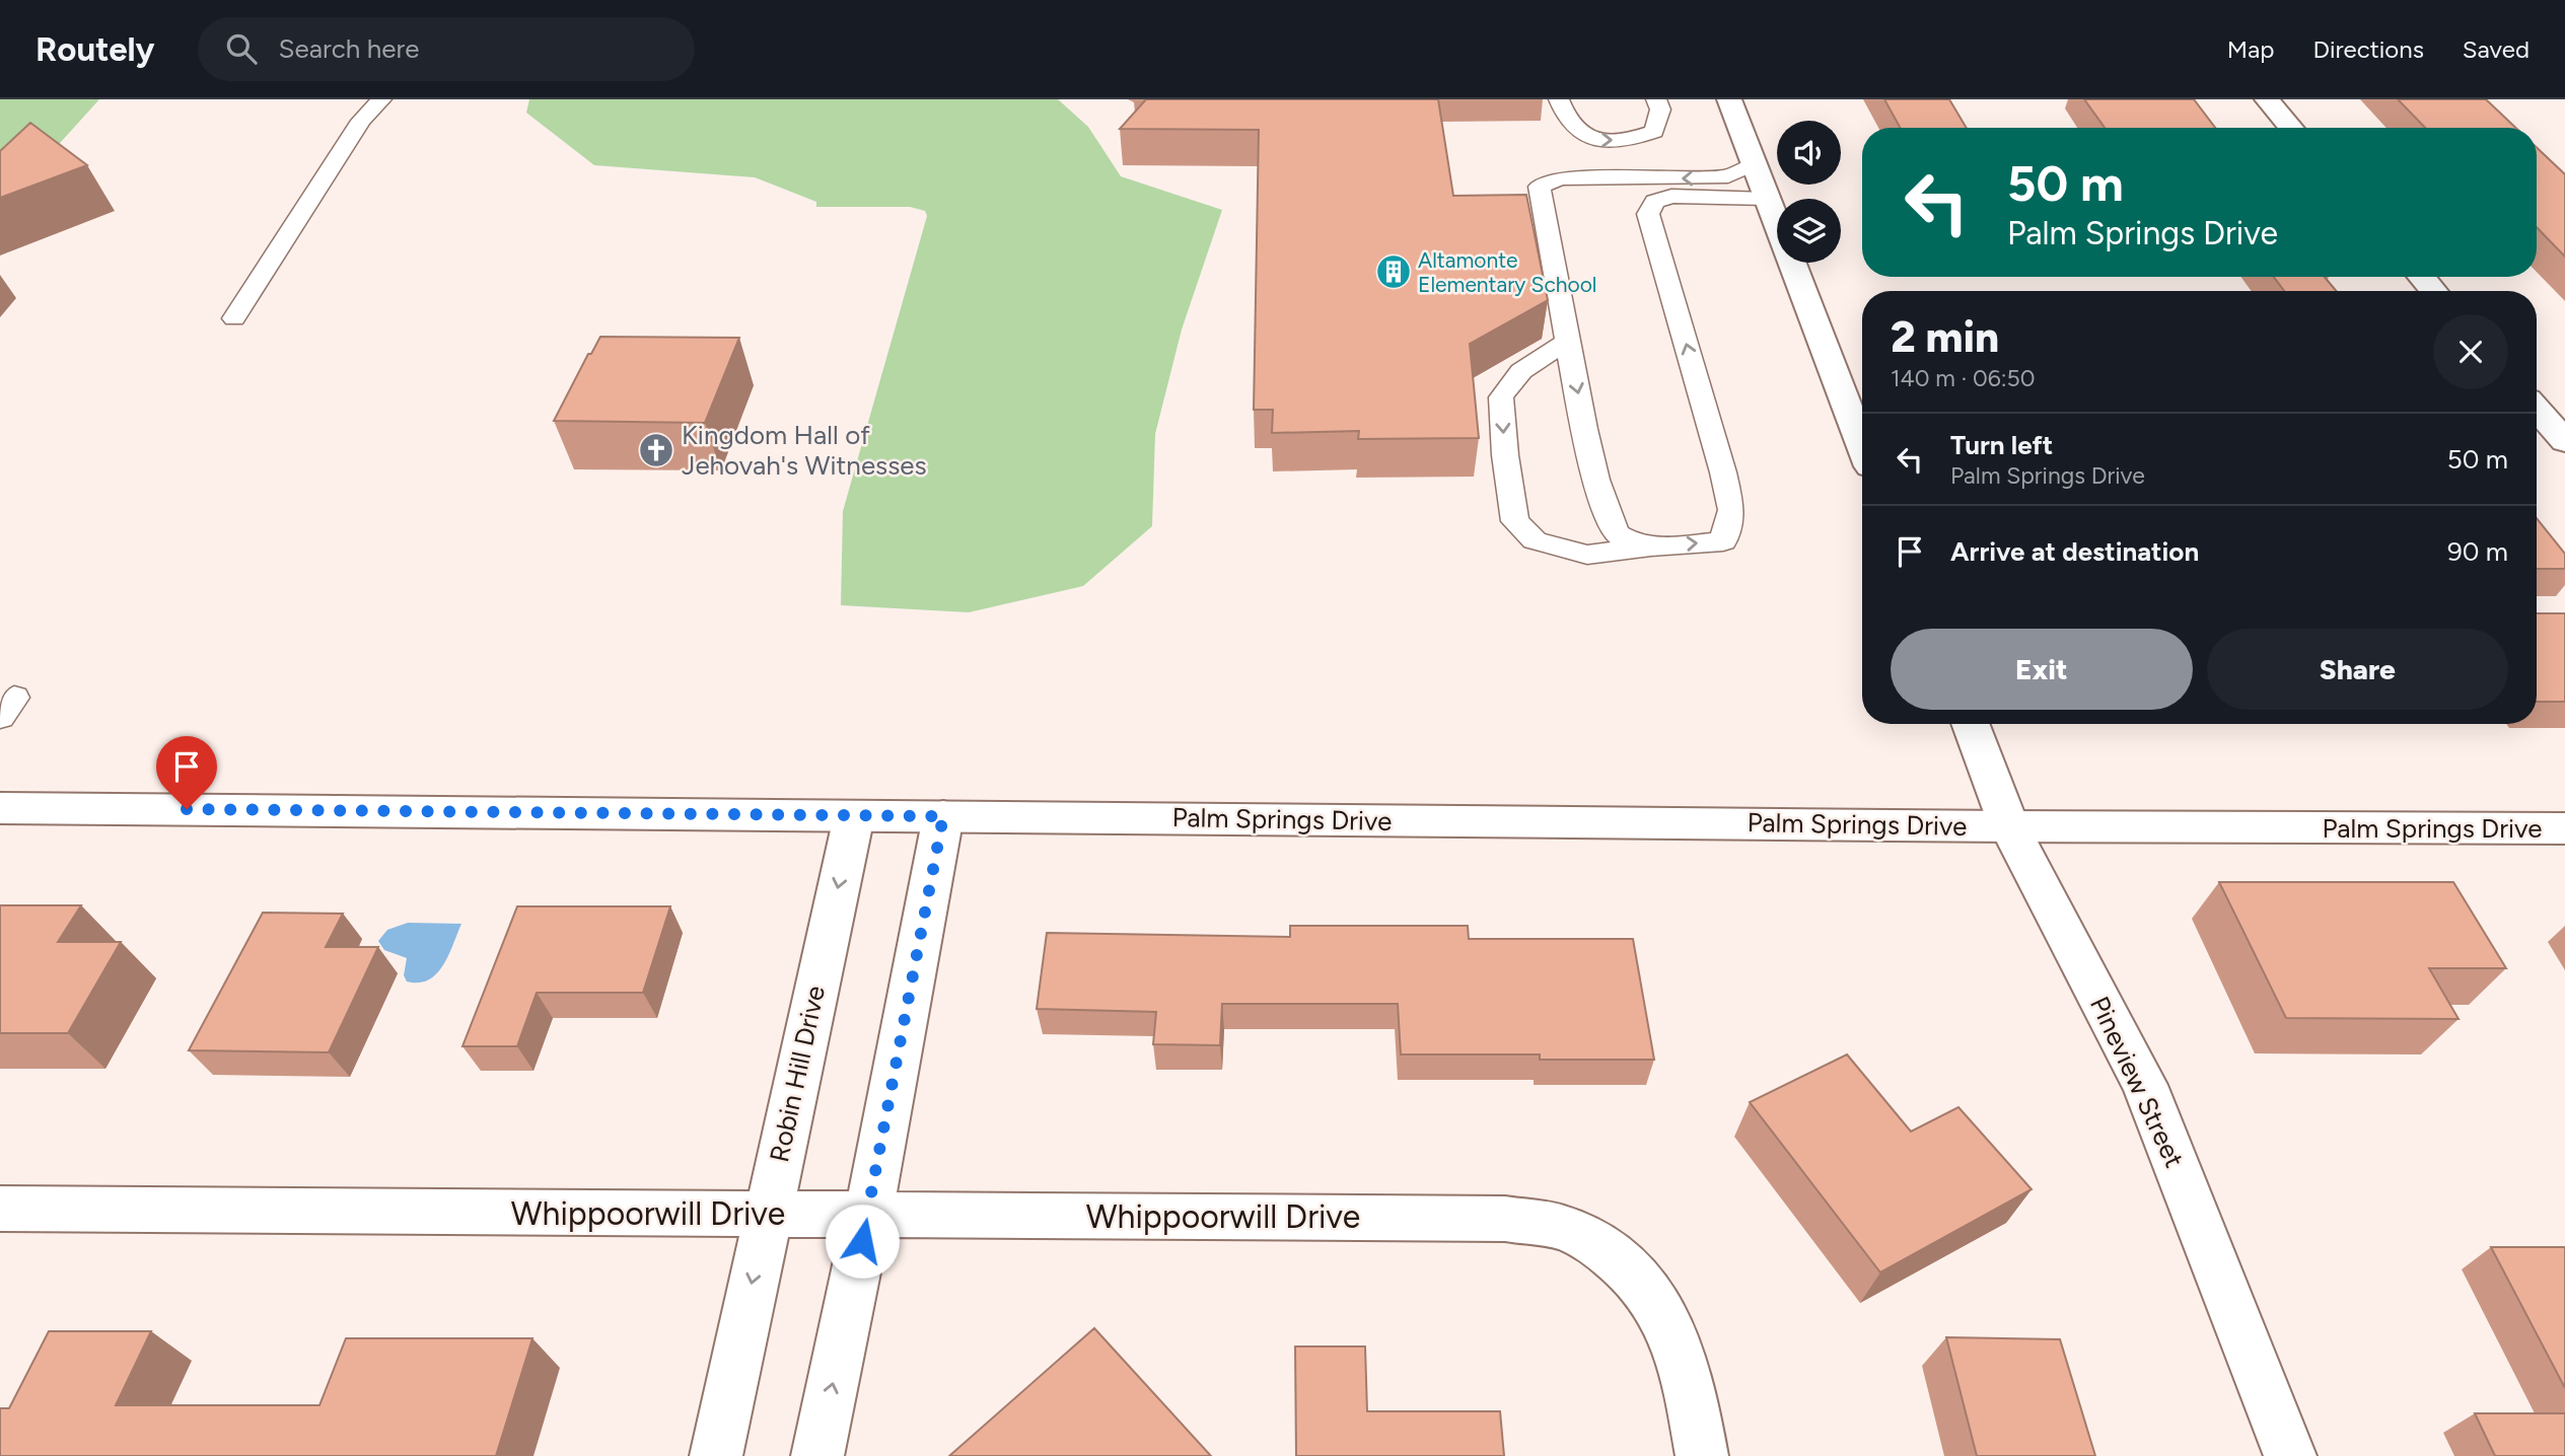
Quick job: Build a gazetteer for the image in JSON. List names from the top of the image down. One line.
{"streets":{"street":["Palm Springs Drive","Robin Hill Drive","Pineview Street","Whippoorwill Drive"]},"crossings":[["Palm Springs Drive","Robin Hill Drive"],["Palm Springs Drive","Pineview Street"],["Robin Hill Drive","Whippoorwill Drive"]],"places":{"building":["Altamonte Elementary School"],"church":["Kingdom Hall of Jehovah's Witnesses"]},"page":{"header":"Routely","search":"Search here","nav":["Map","Directions","Saved"],"turn":["50 m","Palm Springs Drive"],"heading":["2 min","140 m · 06:50"],"list":[{"name":"Turn left","note":"Palm Springs Drive","value":"50 m"},{"name":"Arrive at destination","value":"90 m"}],"buttons":["Exit","Share"]}}
